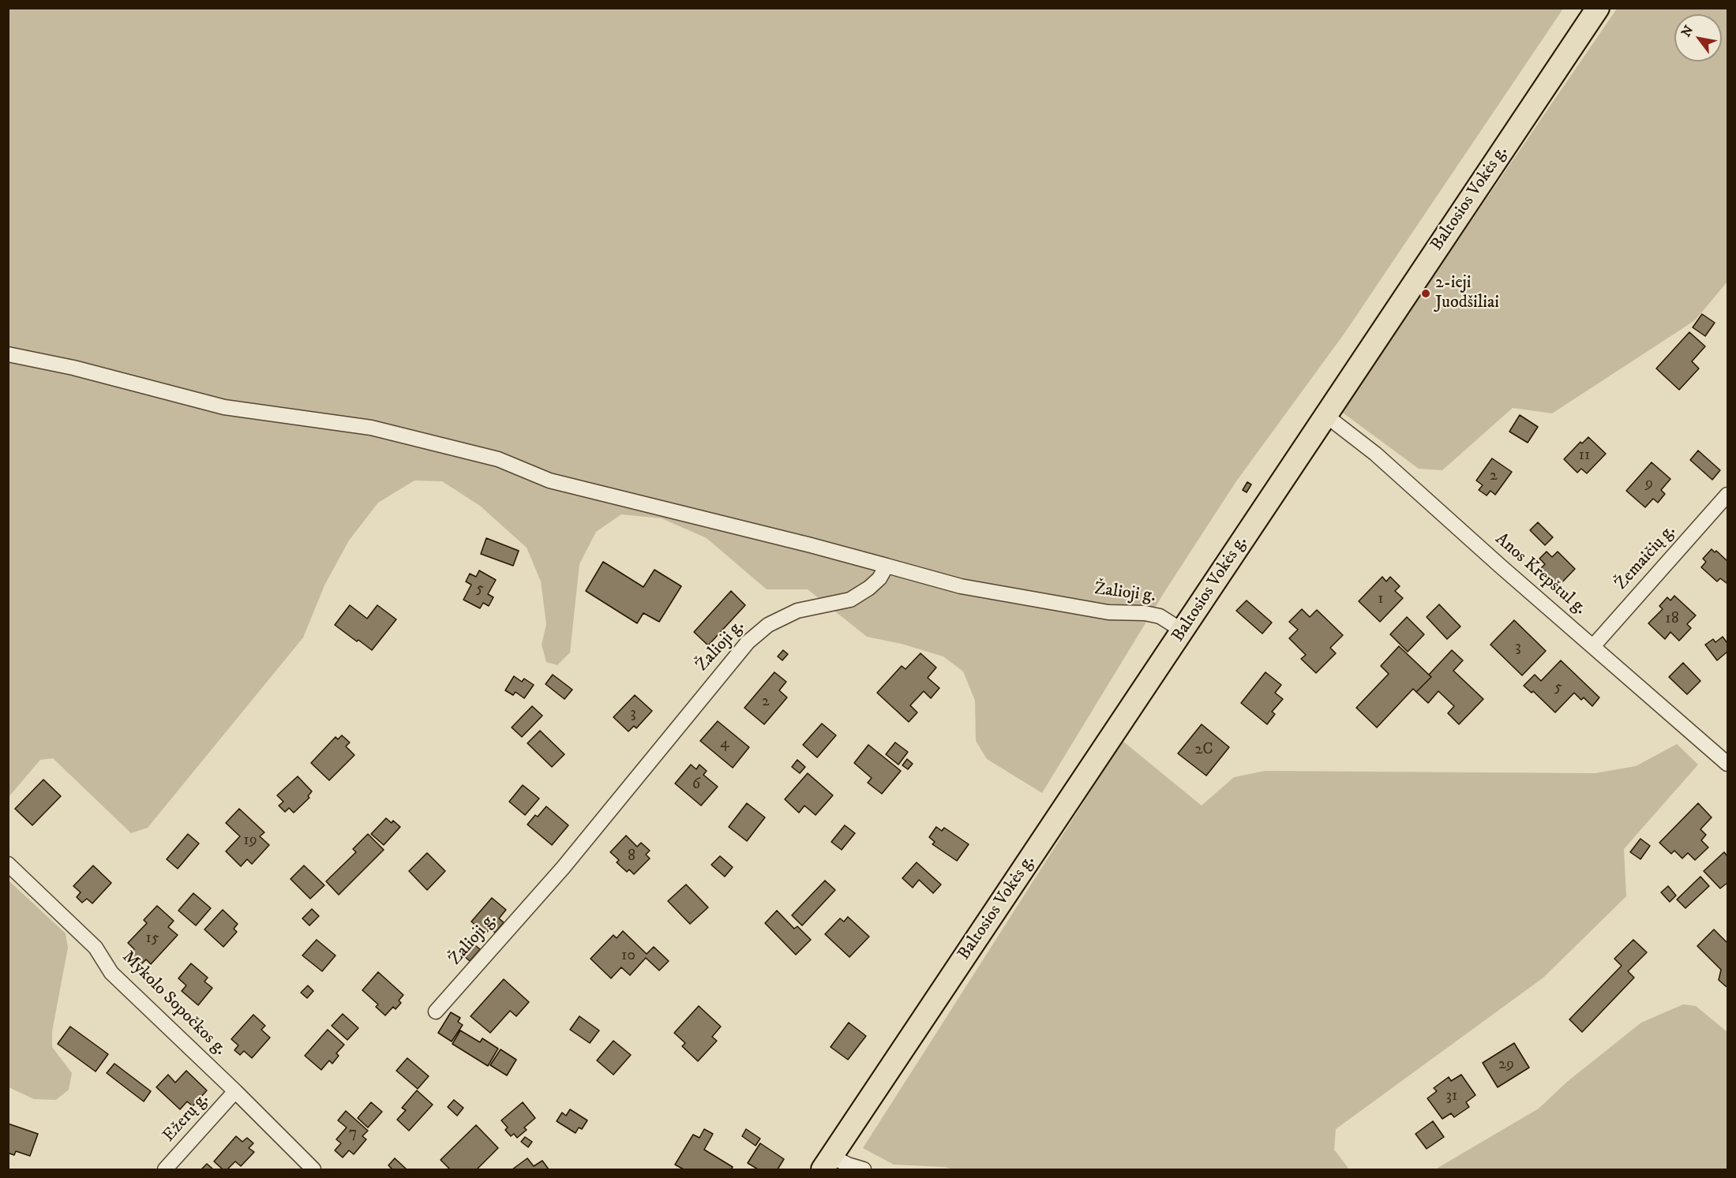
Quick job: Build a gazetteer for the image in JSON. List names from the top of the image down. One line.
{"streets":{"main road":["Baltosios Vokės g."],"street":["Žemaičių g.","Anos Krepštul g.","Žalioji g.","Mykolo Sopočkos g.","Ežerų g."]},"crossings":[["Baltosios Vokės g.","Anos Krepštul g."],["Baltosios Vokės g.","Žalioji g."],["Žemaičių g.","Anos Krepštul g."],["Mykolo Sopočkos g.","Ežerų g."]],"places":["2-ieji Juodšiliai"],"house_numbers":["11","2","9","5","1","18","3","5","2","3","4","2C","6","19","8","15","10","29","31","7"],"north":"top left"}
